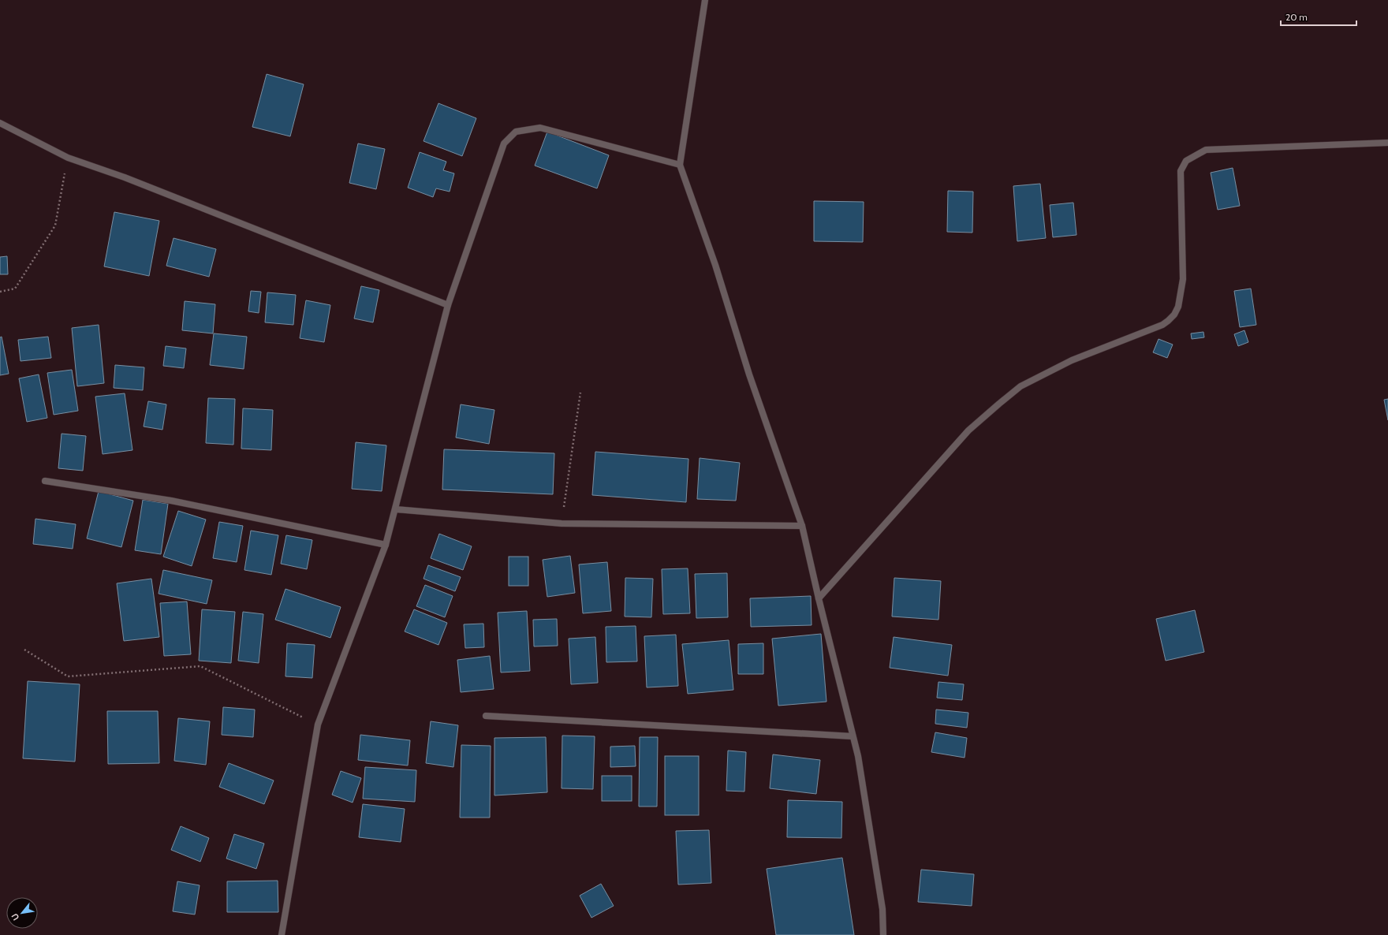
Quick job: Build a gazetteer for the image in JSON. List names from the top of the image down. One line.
{"scale_bar":"20 m","north":"bottom left"}
